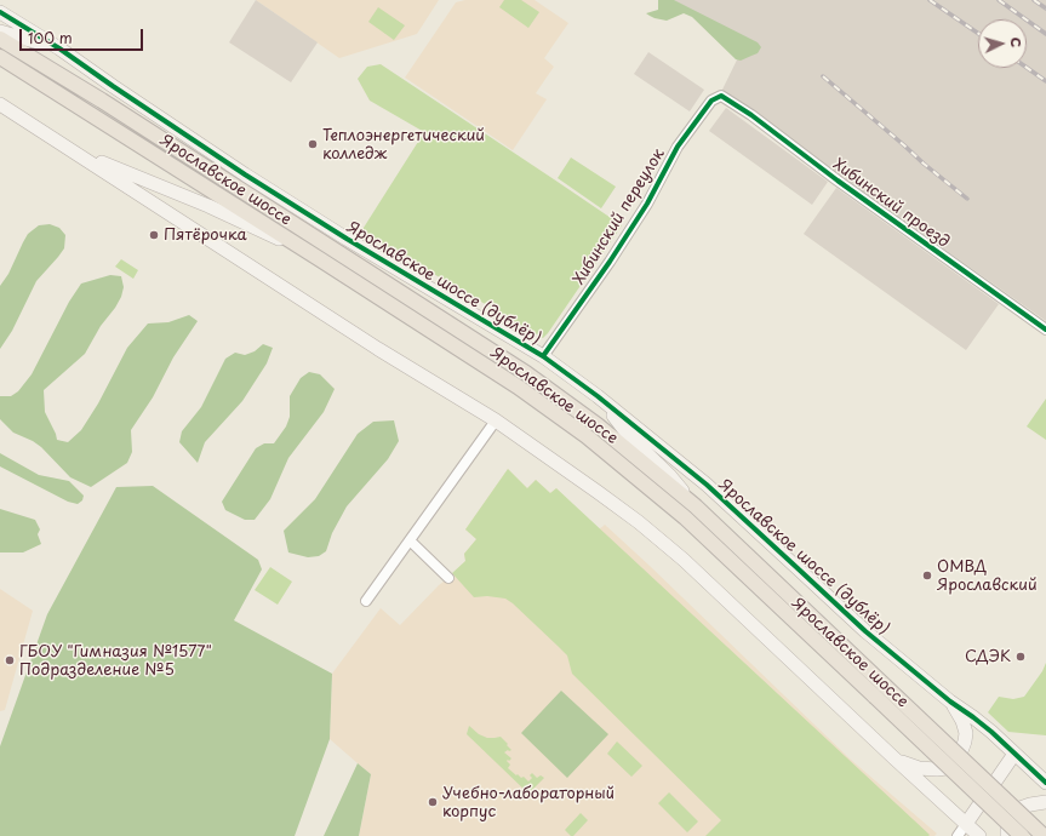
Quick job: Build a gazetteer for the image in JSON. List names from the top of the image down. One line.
{"streets":{"main road":["Ярославское шоссе"],"street":["Хибинский проезд","Хибинский переулок","Ярославское шоссе (дублёр)"]},"crossings":[["Хибинский проезд","Хибинский переулок"],["Хибинский переулок","Ярославское шоссе (дублёр)"]],"places":["Теплоэнергетический колледж","Пятёрочка","ОМВД Ярославский","СДЭК","ГБОУ \"Гимназия №1577\" Подразделение №5","Учебно-лабораторный корпус"],"scale_bar":"100 m","north":"right"}
